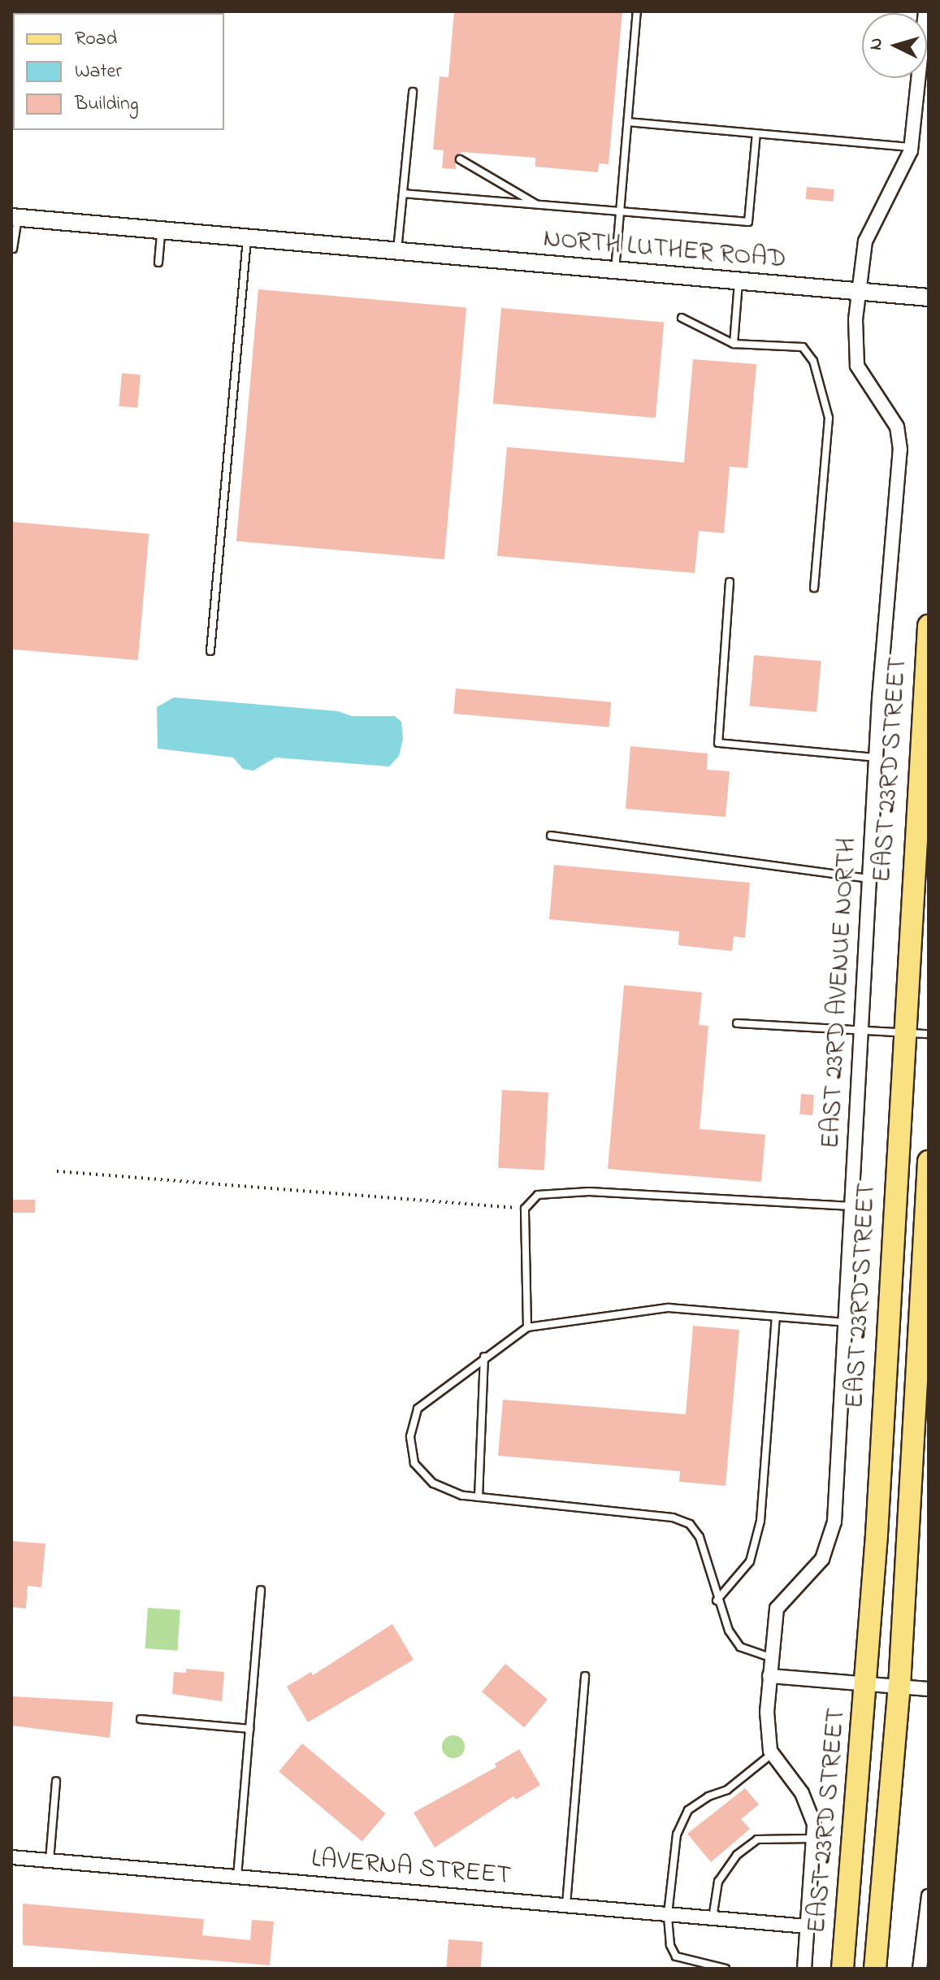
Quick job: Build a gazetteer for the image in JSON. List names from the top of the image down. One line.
{"streets":{"main road":["EAST 23RD STREET"],"street":["NORTH LUTHER ROAD","EAST 23RD AVENUE NORTH","LAVERNA STREET"]},"crossings":[["NORTH LUTHER ROAD","EAST 23RD AVENUE NORTH"],["EAST 23RD AVENUE NORTH","LAVERNA STREET"]],"legend":["Road","Water","Building"],"north":"left"}
